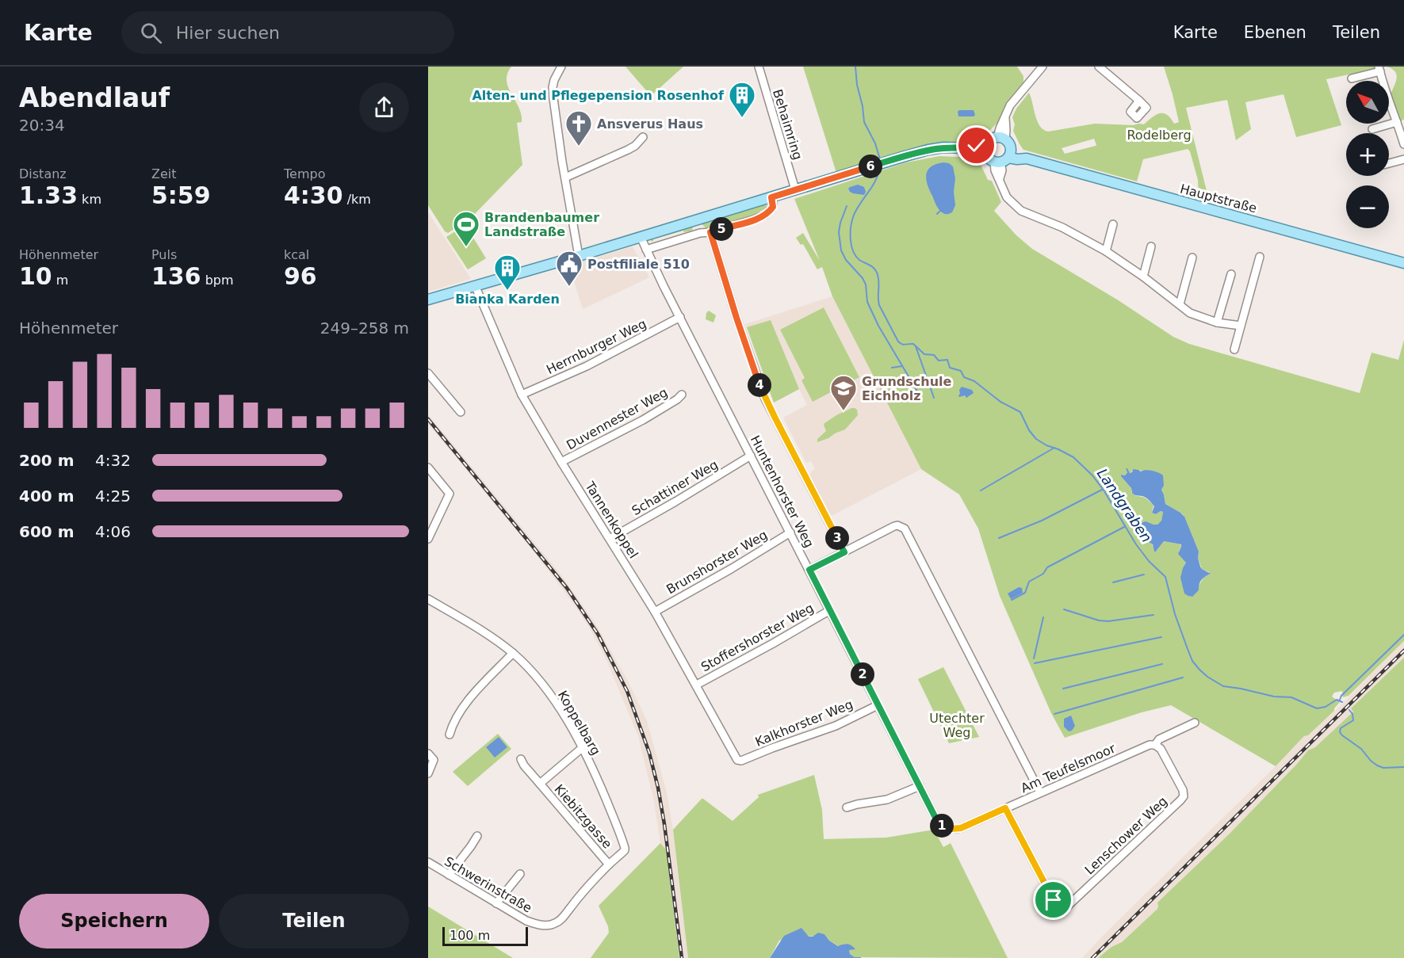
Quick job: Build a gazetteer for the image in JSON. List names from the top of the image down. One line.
{"streets":{"main road":["Hauptstraße"],"street":["Behaimring","Herrnburger Weg","Duvennester Weg","Schattiner Weg","Huntenhorster Weg","Tannenkoppel","Brunshorster Weg","Stoffershorster Weg","Koppelbarg","Kalkhorster Weg","Am Teufelsmoor","Kiebitzgasse","Lenschower Weg","Schwerinstraße"]},"crossings":[["Herrnburger Weg","Huntenhorster Weg"],["Herrnburger Weg","Tannenkoppel"],["Duvennester Weg","Tannenkoppel"],["Schattiner Weg","Huntenhorster Weg"],["Schattiner Weg","Tannenkoppel"],["Huntenhorster Weg","Brunshorster Weg"],["Huntenhorster Weg","Stoffershorster Weg"],["Huntenhorster Weg","Kalkhorster Weg"],["Huntenhorster Weg","Am Teufelsmoor"],["Tannenkoppel","Brunshorster Weg"],["Tannenkoppel","Stoffershorster Weg"],["Tannenkoppel","Kalkhorster Weg"],["Koppelbarg","Kiebitzgasse"],["Koppelbarg","Schwerinstraße"],["Am Teufelsmoor","Lenschower Weg"]],"water":["Landgraben"],"parks":["Rodelberg","Utechter Weg"],"places":{"building":["Alten- und Pflegepension Rosenhof","Bianka Karden"],"church":["Ansverus Haus"],"sports":["Brandenbaumer Landstraße"],"public building":["Postfiliale 510"],"school or university":["Grundschule Eichholz"]},"scale_bar":"100 m","north":"top left","page":{"header":"Karte","search":"Hier suchen","nav":["Karte","Ebenen","Teilen"],"heading":["Abendlauf","20:34"],"map_buttons":["+","−"],"stats":[["Distanz","1.33 km"],["Zeit","5:59"],["Tempo","4:30 /km"],["Höhenmeter","10 m"],["Puls","136 bpm"],["kcal","96"]],"pins":["6","5","4","3","2","1"],"chart":["Höhenmeter","249–258 m"],"list":[{"name":"200 m","note":"4:32"},{"name":"400 m","note":"4:25"},{"name":"600 m","note":"4:06"}],"buttons":["Speichern","Teilen"],"scale":"100 m"}}
